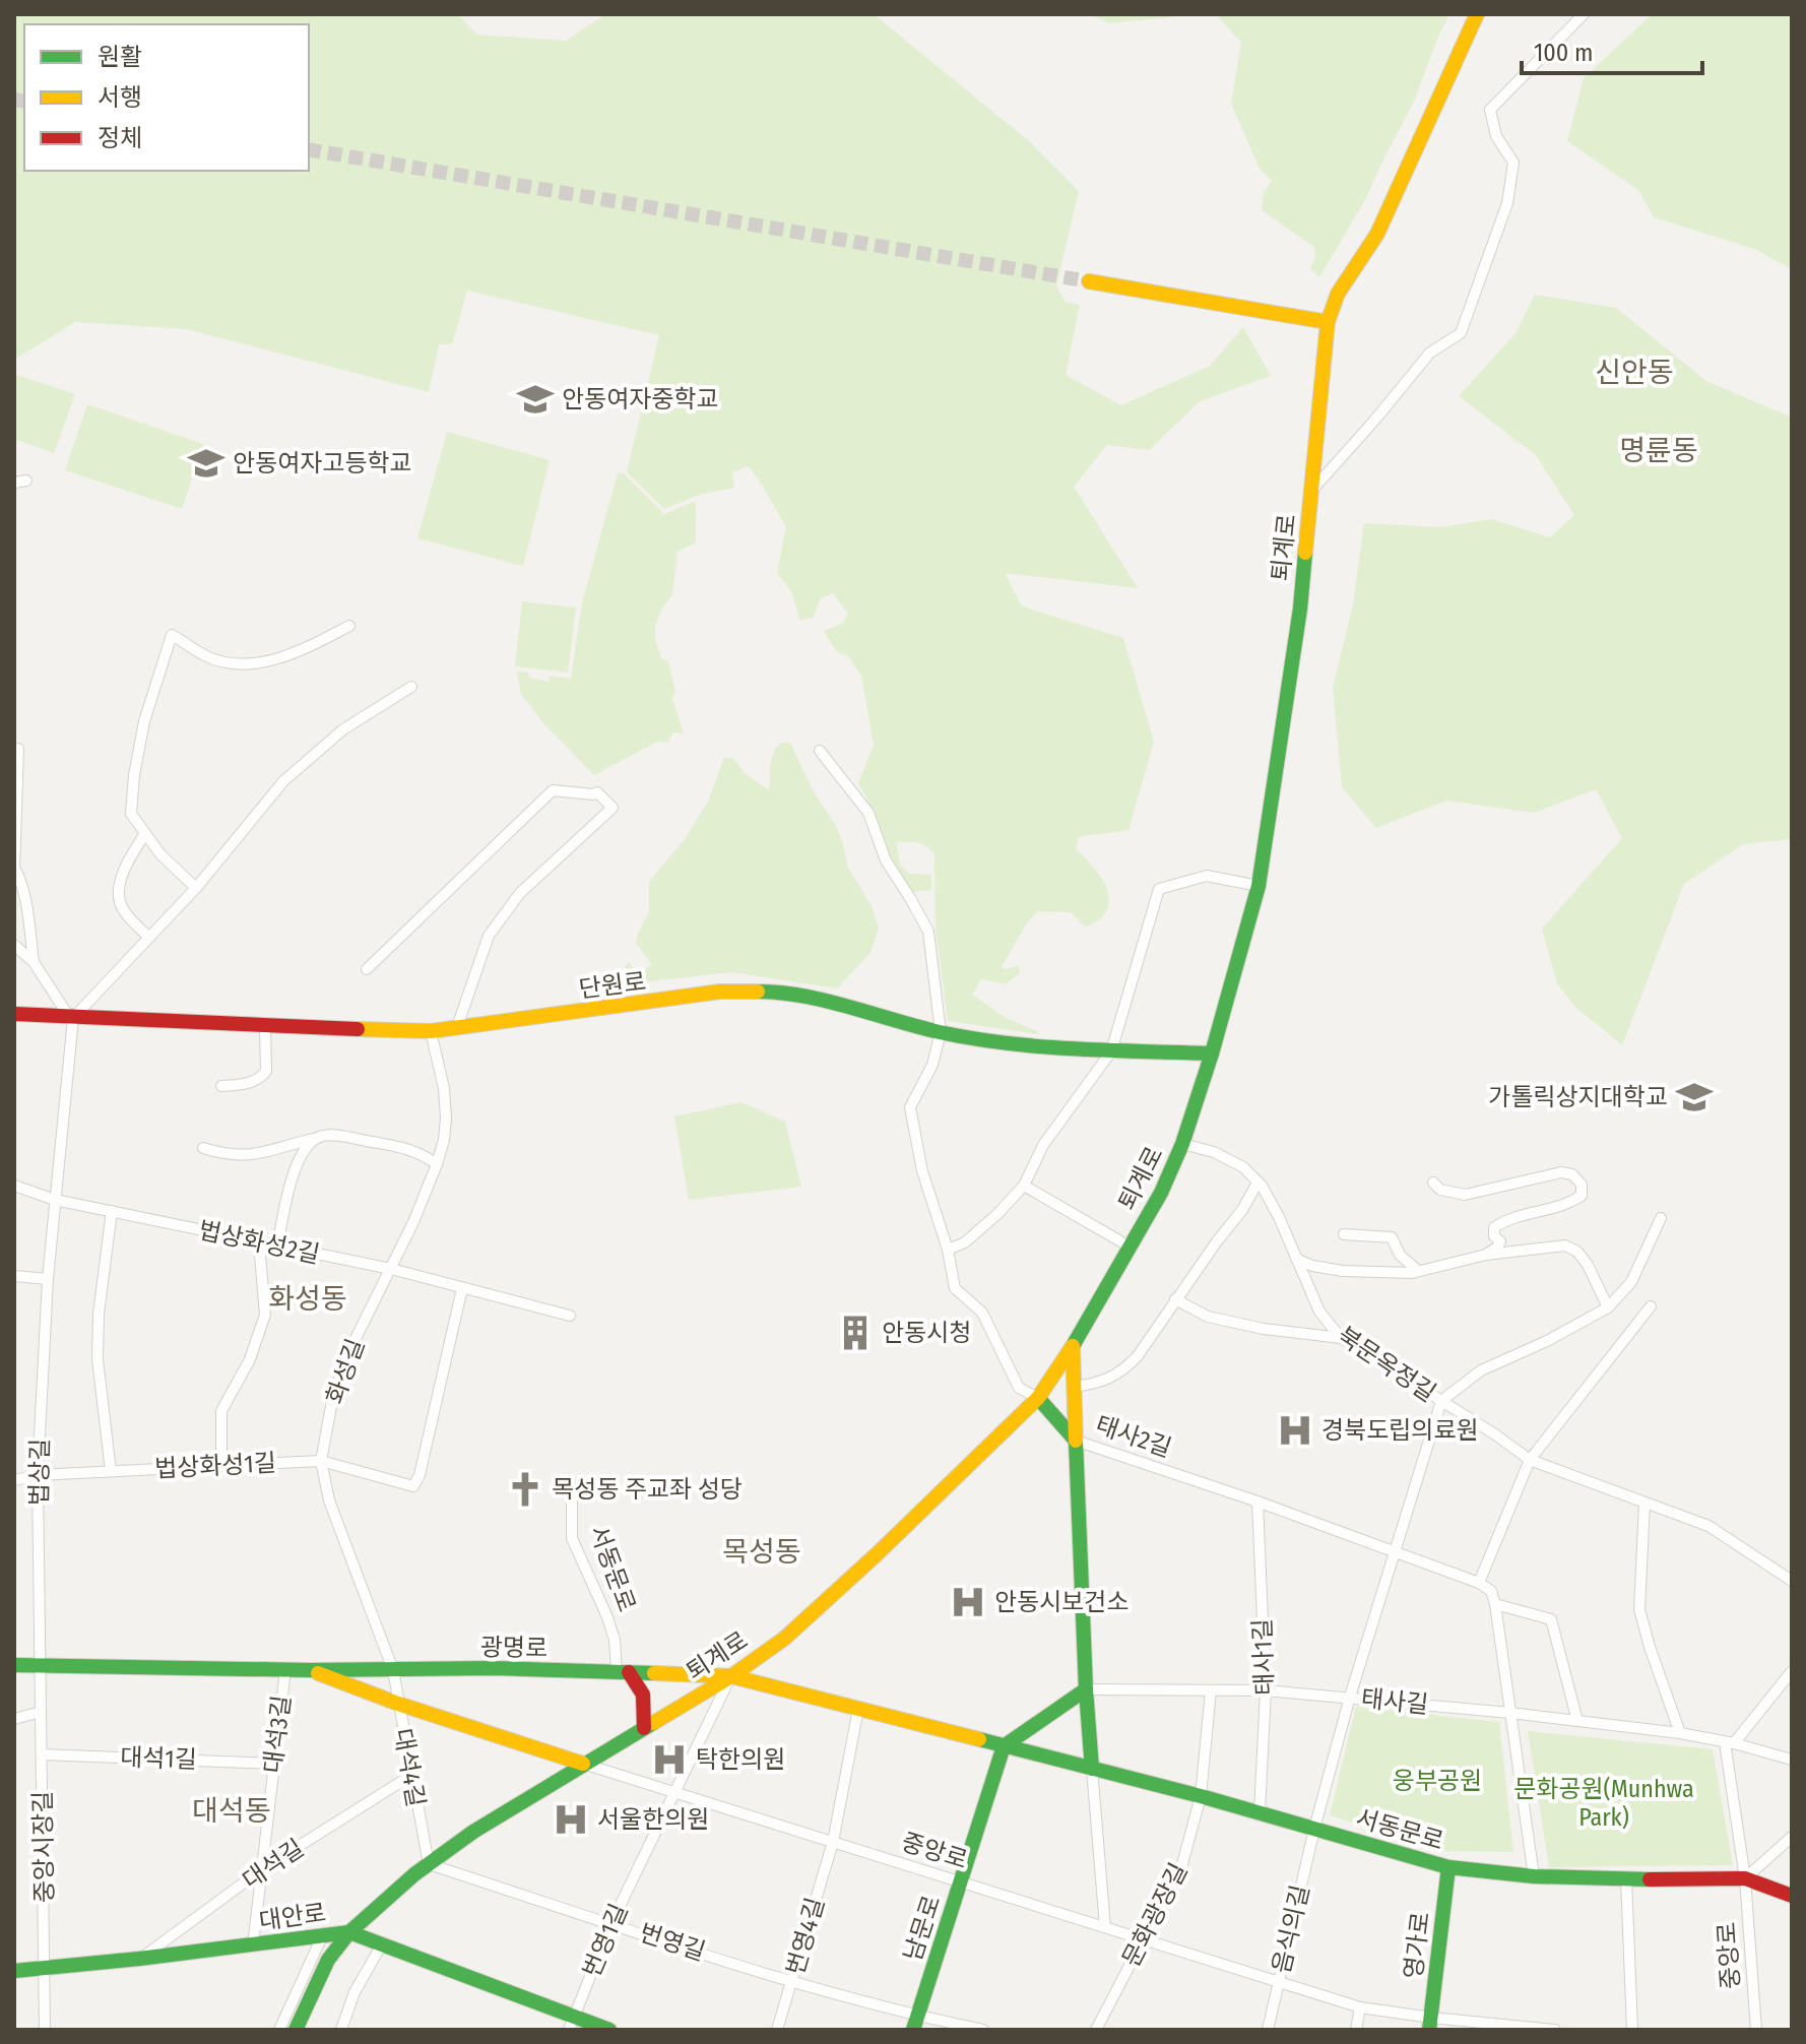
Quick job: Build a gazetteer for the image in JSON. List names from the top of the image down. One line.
{"streets":{"street":["퇴계로","단원로","법상화성2길","북문옥정길","화성길","태사2길","법상화성1길","법상길","서동문로","광명로","태사1길","태사길","대석3길","대석1길","대석4길","중앙시장길","중앙로","대석길","문화광장길","대안로","남문로","음식의길","번영4길","번영1길","번영길","영가로"]},"crossings":[["퇴계로","단원로"],["퇴계로","북문옥정길"],["퇴계로","광명로"],["퇴계로","대석4길"],["퇴계로","중앙로"],["퇴계로","대안로"],["퇴계로","번영1길"],["퇴계로","번영길"],["단원로","화성길"],["단원로","법상길"],["법상화성2길","화성길"],["법상화성2길","법상화성1길"],["법상화성2길","법상길"],["화성길","법상화성1길"],["화성길","광명로"],["화성길","대석4길"],["태사2길","서동문로"],["태사2길","태사1길"],["태사2길","태사길"],["태사2길","음식의길"],["법상화성1길","법상길"],["법상길","광명로"],["법상길","중앙시장길"],["서동문로","광명로"],["서동문로","태사1길"],["서동문로","중앙로"],["서동문로","문화광장길"],["서동문로","남문로"],["서동문로","음식의길"],["서동문로","영가로"],["광명로","대석3길"],["광명로","대석4길"],["광명로","중앙시장길"],["광명로","중앙로"],["광명로","남문로"],["광명로","번영1길"],["태사1길","태사길"],["태사길","중앙로"],["태사길","음식의길"],["대석3길","대석1길"],["대석3길","대석길"],["대석3길","대안로"],["대석1길","중앙시장길"],["대석4길","중앙로"],["대석4길","대석길"],["대석4길","번영길"],["중앙시장길","대안로"],["중앙로","문화광장길"],["중앙로","남문로"],["중앙로","음식의길"],["중앙로","번영4길"],["중앙로","번영1길"],["중앙로","영가로"],["대석길","대안로"],["대안로","번영1길"],["남문로","번영길"],["번영4길","번영길"],["번영1길","번영길"]],"districts":["신안동","명륜동","화성동","목성동","대석동"],"parks":["웅부공원","문화공원(Munhwa Park)"],"places":{"school or university":["안동여자중학교","안동여자고등학교","가톨릭상지대학교"],"building":["안동시청"],"hospital":["경북도립의료원","안동시보건소","탁한의원","서울한의원"],"church":["목성동 주교좌 성당"]},"legend":["원활","서행","정체"],"scale_bar":"100 m"}
